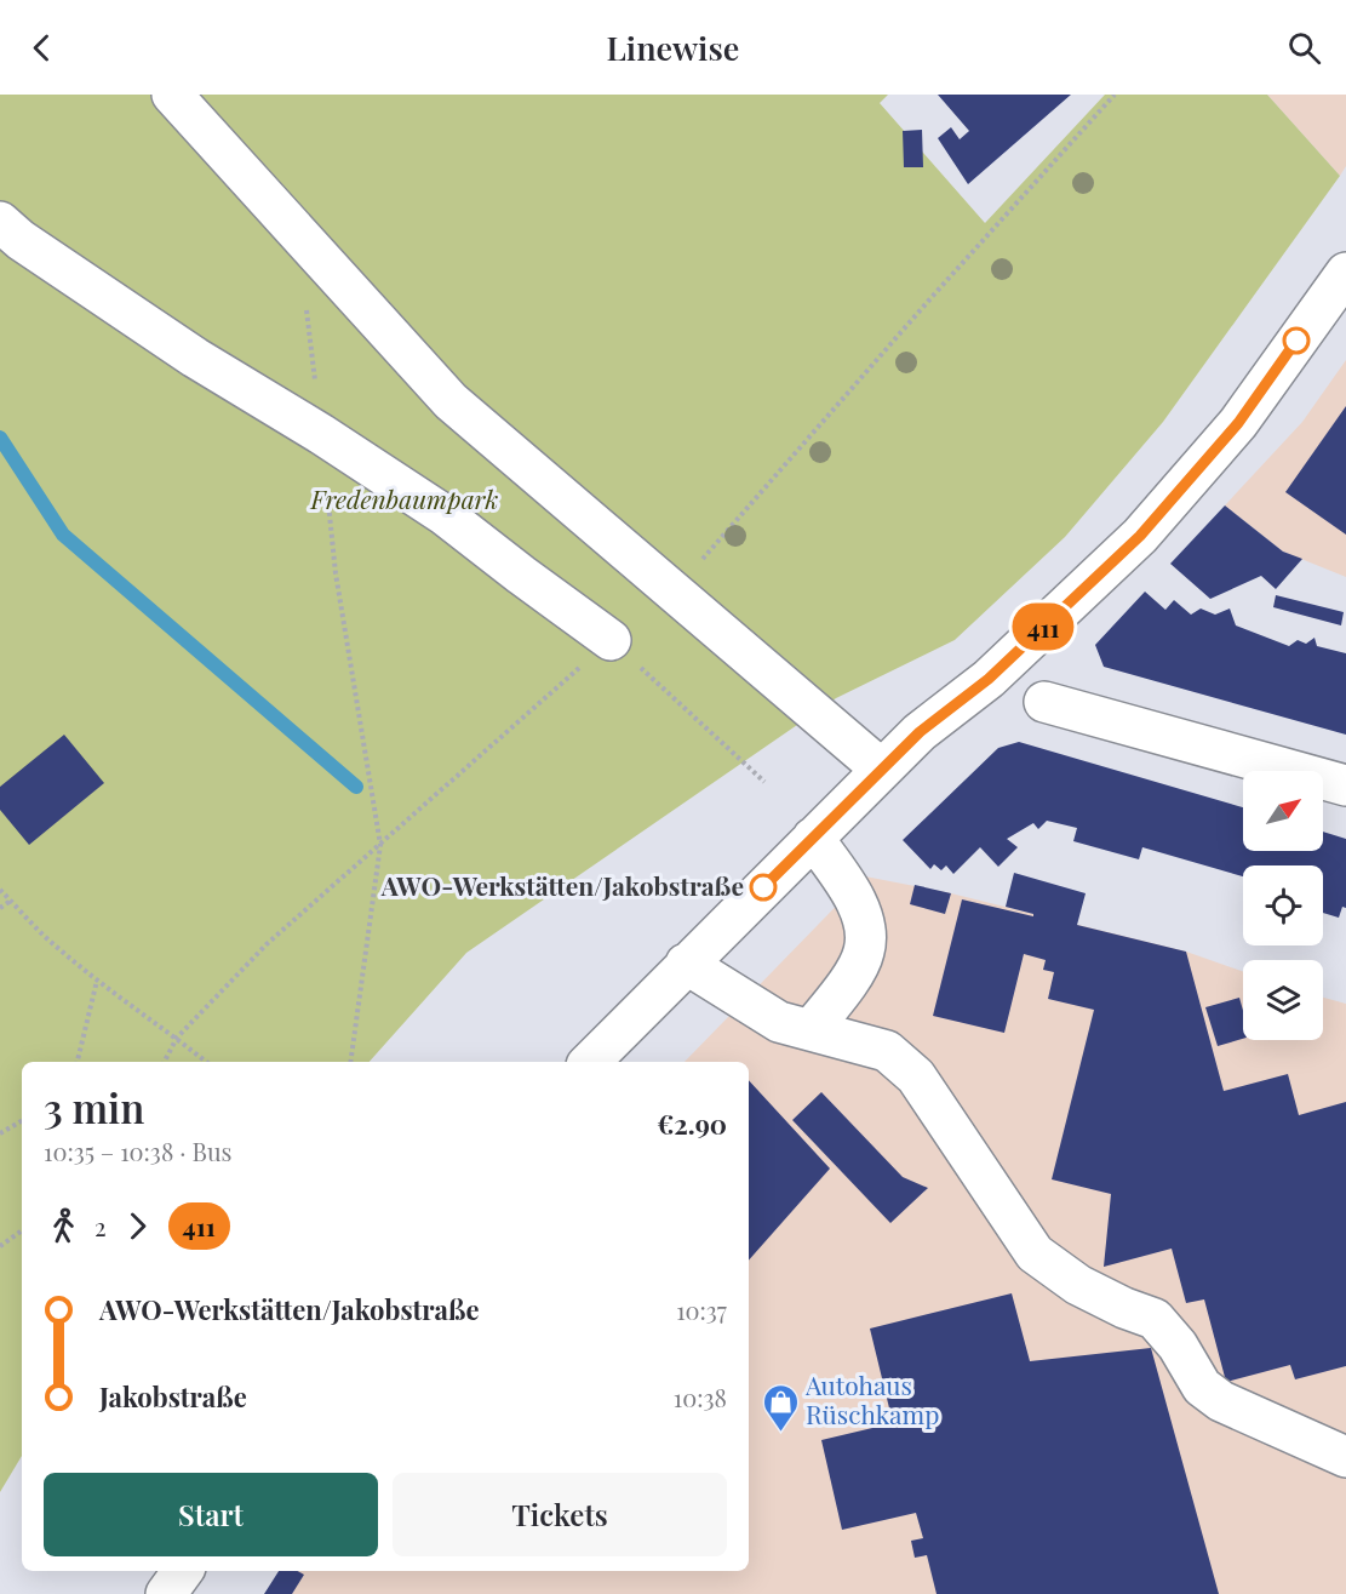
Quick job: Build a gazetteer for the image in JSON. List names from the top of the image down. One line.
{"parks":["Fredenbaumpark"],"places":{"other":["AWO-Werkstätten/Jakobstraße"],"shop":["Autohaus Rüschkamp"]},"lines":["bus line 411"],"north":"top right","page":{"header":"Linewise","on_map":"411","heading":["3 min","10:35 – 10:38 · Bus","€2.90"],"legs":["2","411"],"list":[{"name":"AWO-Werkstätten/Jakobstraße","value":"10:37"},{"name":"Jakobstraße","value":"10:38"}],"buttons":["Start","Tickets"]}}
